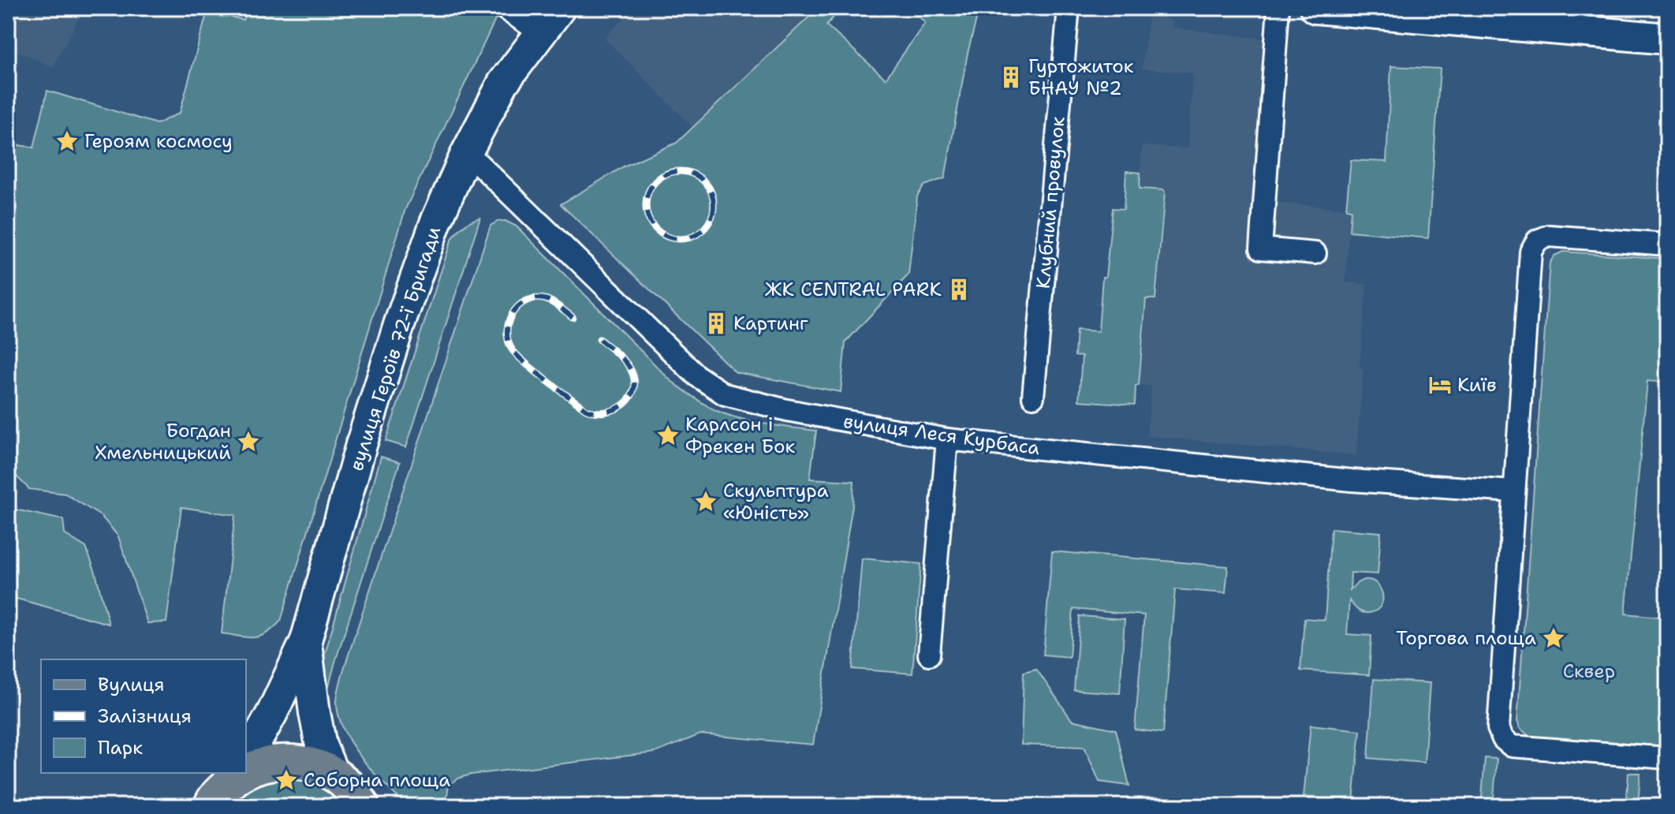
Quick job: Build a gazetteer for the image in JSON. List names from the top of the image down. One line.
{"streets":{"main road":["вулиця Героїв 72-ї Бригади"],"street":["Клубний провулок","вулиця Леся Курбаса"]},"crossings":[["вулиця Героїв 72-ї Бригади","вулиця Леся Курбаса"]],"parks":["Сквер"],"places":{"building":["Гуртожиток БНАУ №2","ЖК CENTRAL PARK","Картинг"],"place":["Героям космосу","Карлсон і Фрекен Бок","Богдан Хмельницький","Скульптура «Юність»","Торгова площа","Соборна площа"],"hotel":["Київ"]},"legend":["Вулиця","Залізниця","Парк"]}
